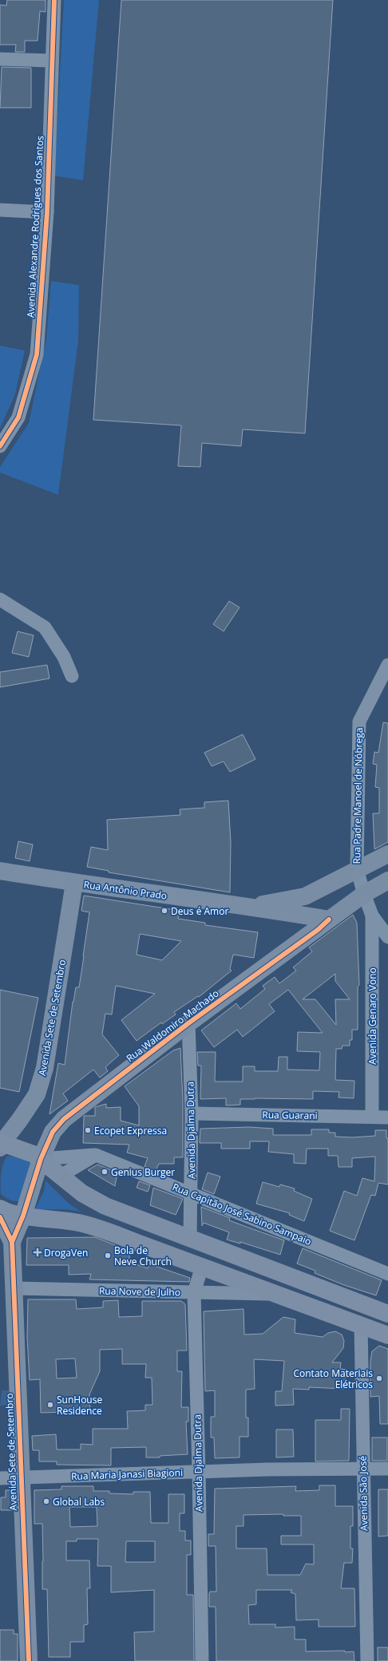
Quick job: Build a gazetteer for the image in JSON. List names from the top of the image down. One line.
{"streets":{"street":["Avenida Alexandre Rodrigues dos Santos","Rua Padre Manoel de Nóbrega","Rua Antônio Prado","Avenida Genaro Vono","Avenida Sete de Setembro","Rua Waldomiro Machado","Rua Guarani","Avenida Djalma Dutra","Rua Capitão José Sabino Sampaio","Rua Nove de Julho","Rua Maria Janasi Biagioni","Avenida São José"]},"crossings":[["Rua Padre Manoel de Nóbrega","Avenida Genaro Vono"],["Rua Padre Manoel de Nóbrega","Rua Waldomiro Machado"],["Rua Antônio Prado","Avenida Sete de Setembro"],["Rua Antônio Prado","Rua Waldomiro Machado"],["Avenida Genaro Vono","Rua Guarani"],["Avenida Sete de Setembro","Rua Waldomiro Machado"],["Avenida Sete de Setembro","Rua Nove de Julho"],["Avenida Sete de Setembro","Rua Maria Janasi Biagioni"],["Rua Waldomiro Machado","Avenida Djalma Dutra"],["Rua Waldomiro Machado","Rua Capitão José Sabino Sampaio"],["Rua Guarani","Avenida Djalma Dutra"],["Avenida Djalma Dutra","Rua Capitão José Sabino Sampaio"],["Avenida Djalma Dutra","Rua Nove de Julho"],["Avenida Djalma Dutra","Rua Maria Janasi Biagioni"],["Rua Maria Janasi Biagioni","Avenida São José"]],"places":{"other":["Deus é Amor","Ecopet Expressa","Genius Burger","Bola de Neve Church","Contato Materiais Elétricos","SunHouse Residence","Global Labs"],"health":["DrogaVen"]}}
